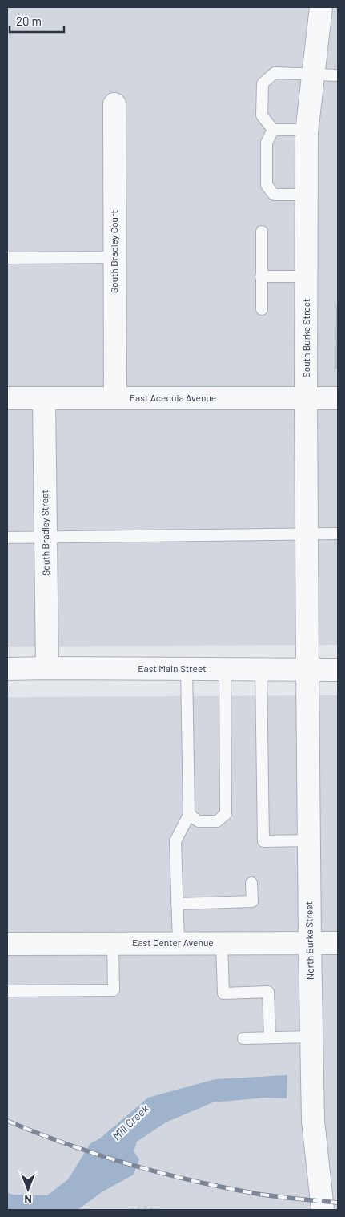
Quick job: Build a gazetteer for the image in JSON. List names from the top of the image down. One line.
{"streets":{"street":["South Bradley Court","South Burke Street","East Acequia Avenue","South Bradley Street","East Main Street","North Burke Street","East Center Avenue"]},"crossings":[["South Bradley Court","East Acequia Avenue"],["South Burke Street","East Acequia Avenue"],["South Burke Street","East Main Street"],["South Burke Street","North Burke Street"],["East Acequia Avenue","South Bradley Street"],["South Bradley Street","East Main Street"],["East Main Street","North Burke Street"],["North Burke Street","East Center Avenue"]],"water":["Mill Creek"],"scale_bar":"20 m","north":"bottom"}
